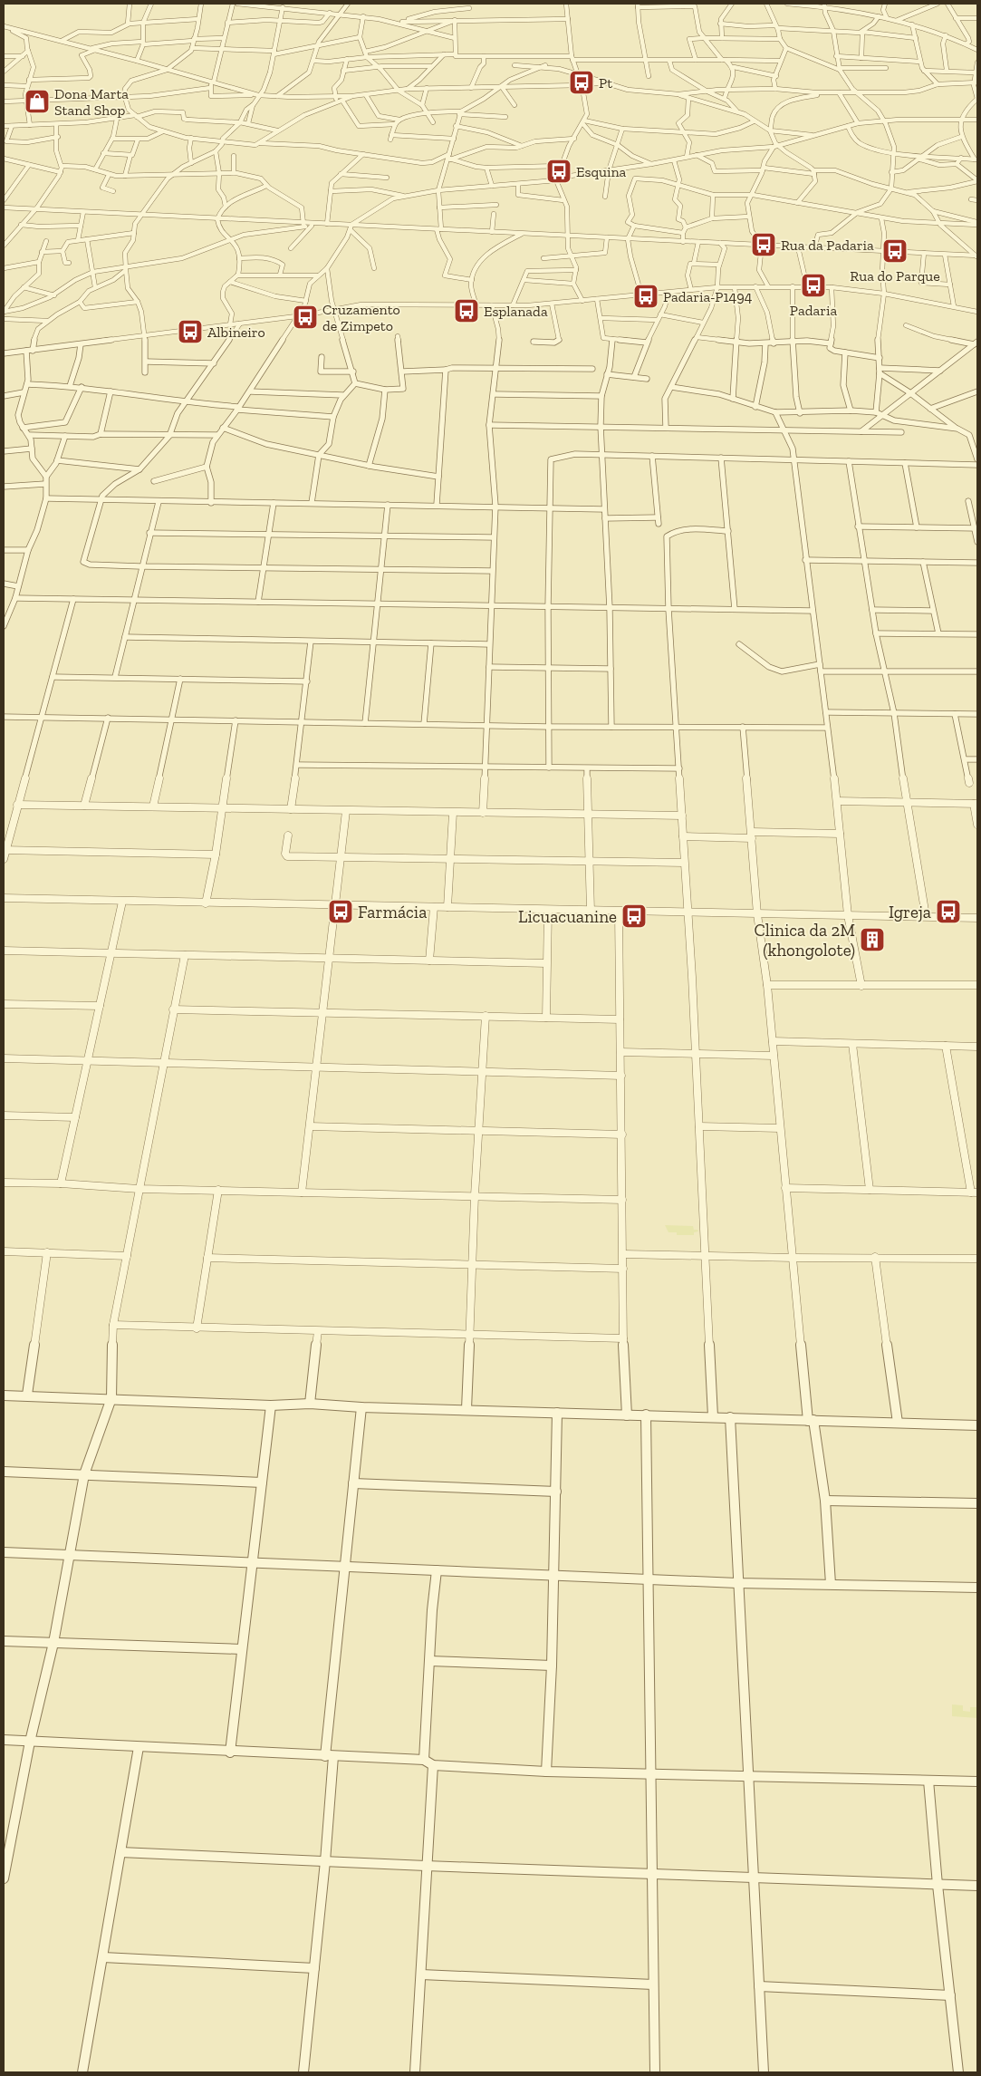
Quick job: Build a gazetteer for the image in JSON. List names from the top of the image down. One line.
{"places":{"bus stop":["Pt","Esquina","Rua da Padaria","Rua do Parque","Padaria","Padaria-P1494","Esplanada","Cruzamento de Zimpeto","Albineiro","Farmácia","Igreja","Licuacuanine"],"shop":["Dona Marta Stand Shop"],"building":["Clinica da 2M (khongolote)"]}}
